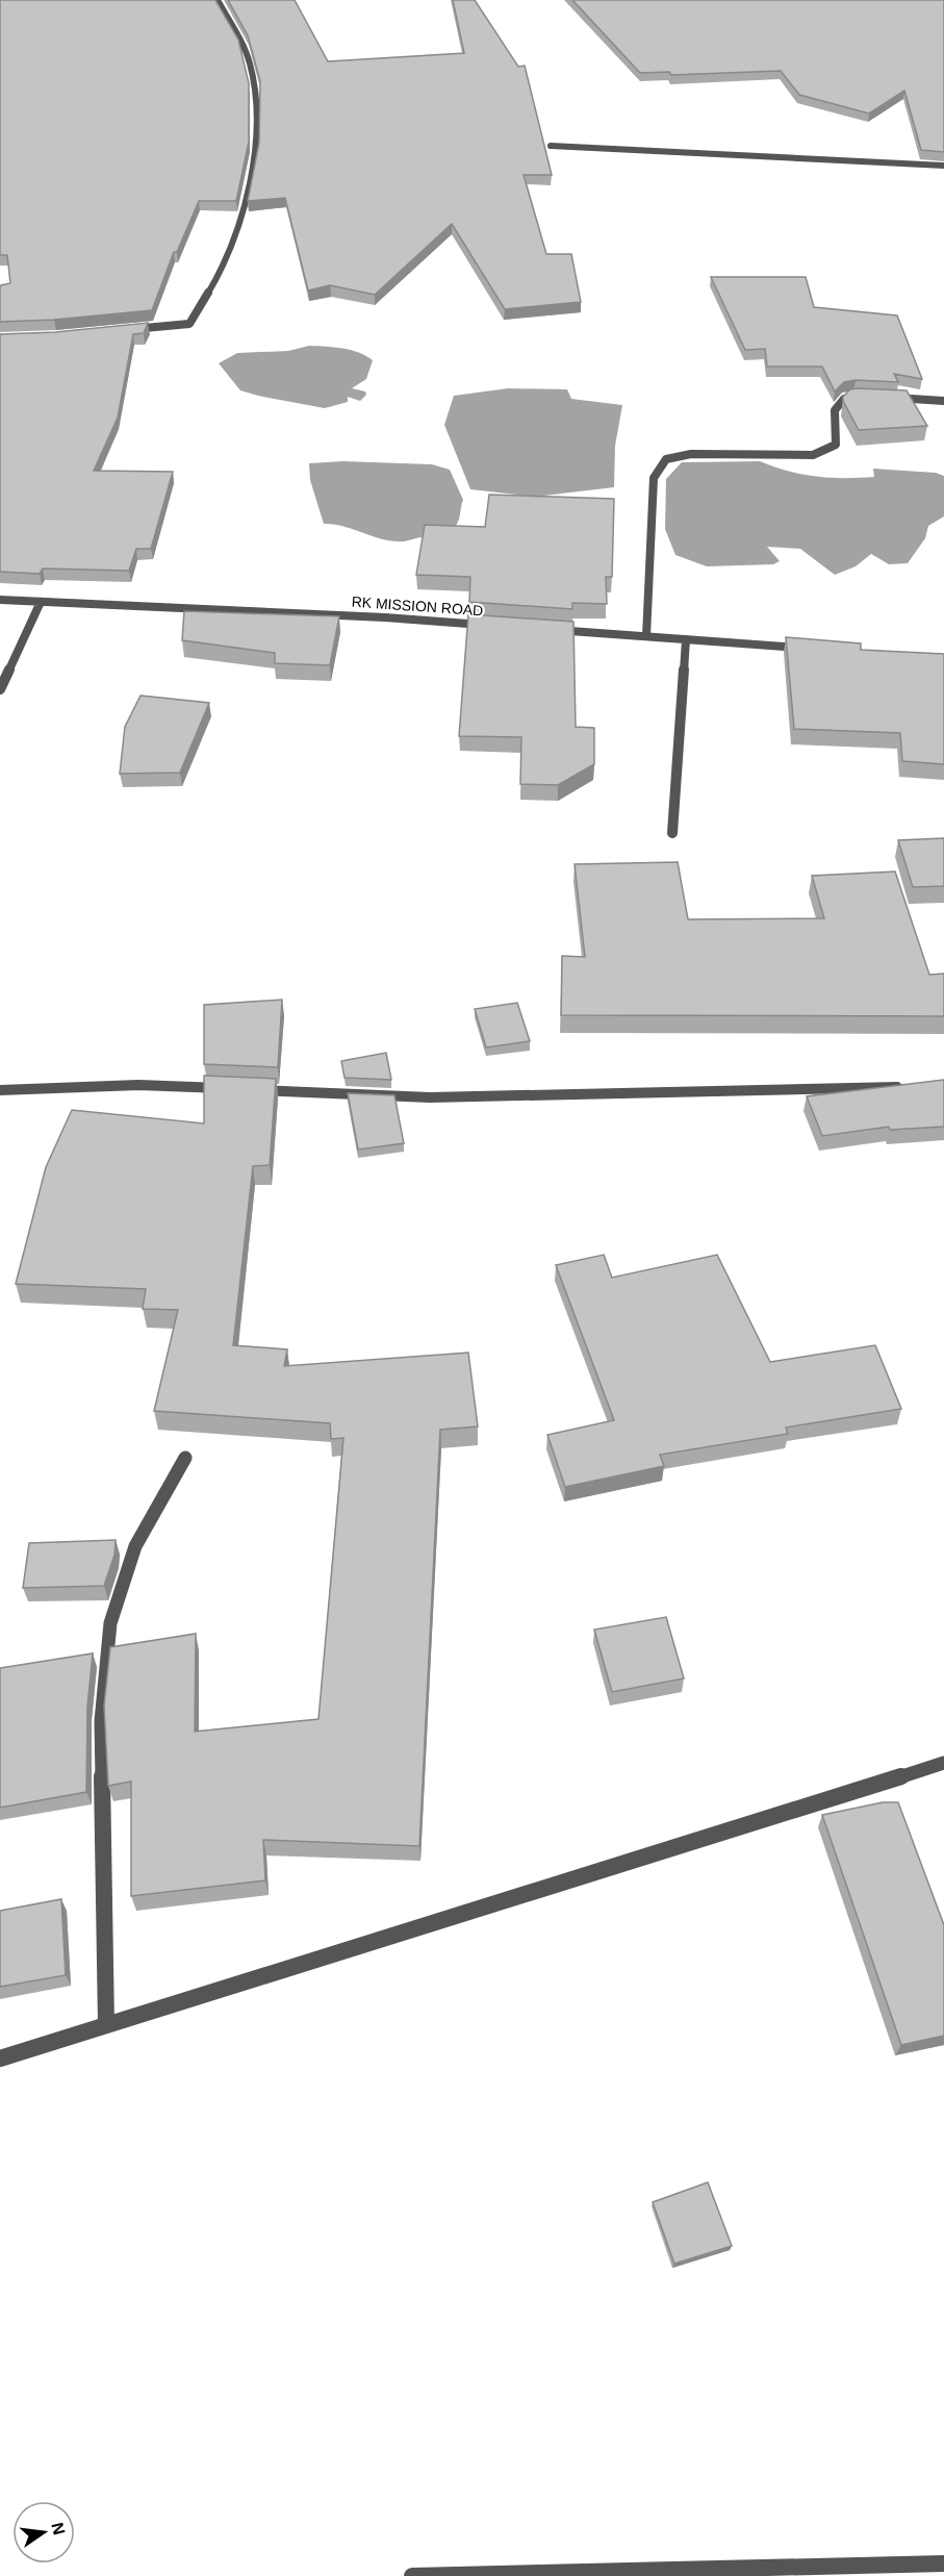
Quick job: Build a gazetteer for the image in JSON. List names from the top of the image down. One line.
{"streets":{"street":["RK MISSION ROAD"]},"north":"right"}
